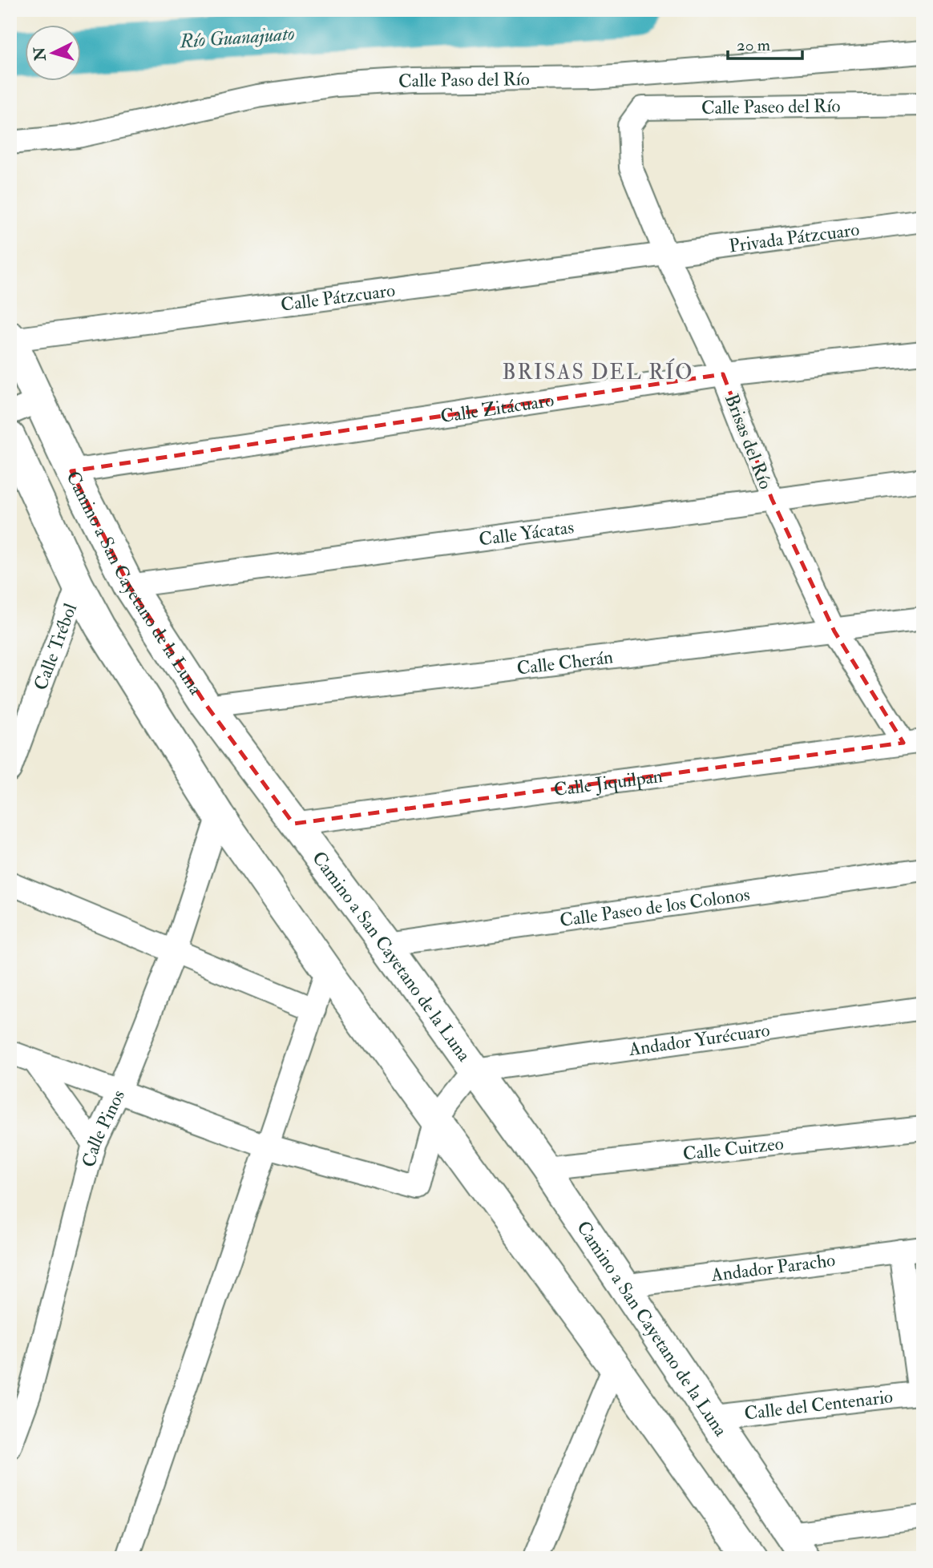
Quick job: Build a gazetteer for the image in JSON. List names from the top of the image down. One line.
{"streets":{"street":["Calle Paso del Río","Calle Paseo del Río","Privada Pátzcuaro","Calle Pátzcuaro","Calle Zitácuaro","Brisas del Río","Calle Yácatas","Camino a San Cayetano de la Luna","Calle Trébol","Calle Cherán","Calle Jiquilpan","Calle Paseo de los Colonos","Andador Yurécuaro","Calle Pinos","Calle Cuitzeo","Andador Paracho","Calle del Centenario"]},"crossings":[["Calle Paseo del Río","Brisas del Río"],["Privada Pátzcuaro","Calle Pátzcuaro"],["Privada Pátzcuaro","Brisas del Río"],["Calle Pátzcuaro","Brisas del Río"],["Calle Pátzcuaro","Camino a San Cayetano de la Luna"],["Calle Zitácuaro","Brisas del Río"],["Calle Zitácuaro","Camino a San Cayetano de la Luna"],["Brisas del Río","Calle Yácatas"],["Brisas del Río","Calle Cherán"],["Brisas del Río","Calle Jiquilpan"],["Calle Yácatas","Camino a San Cayetano de la Luna"],["Camino a San Cayetano de la Luna","Calle Cherán"],["Camino a San Cayetano de la Luna","Calle Jiquilpan"],["Camino a San Cayetano de la Luna","Calle Paseo de los Colonos"],["Camino a San Cayetano de la Luna","Andador Yurécuaro"],["Camino a San Cayetano de la Luna","Calle Cuitzeo"],["Camino a San Cayetano de la Luna","Andador Paracho"],["Camino a San Cayetano de la Luna","Calle del Centenario"]],"districts":["BRISAS DEL RÍO"],"water":["Río Guanajuato"],"scale_bar":"20 m","north":"left"}
